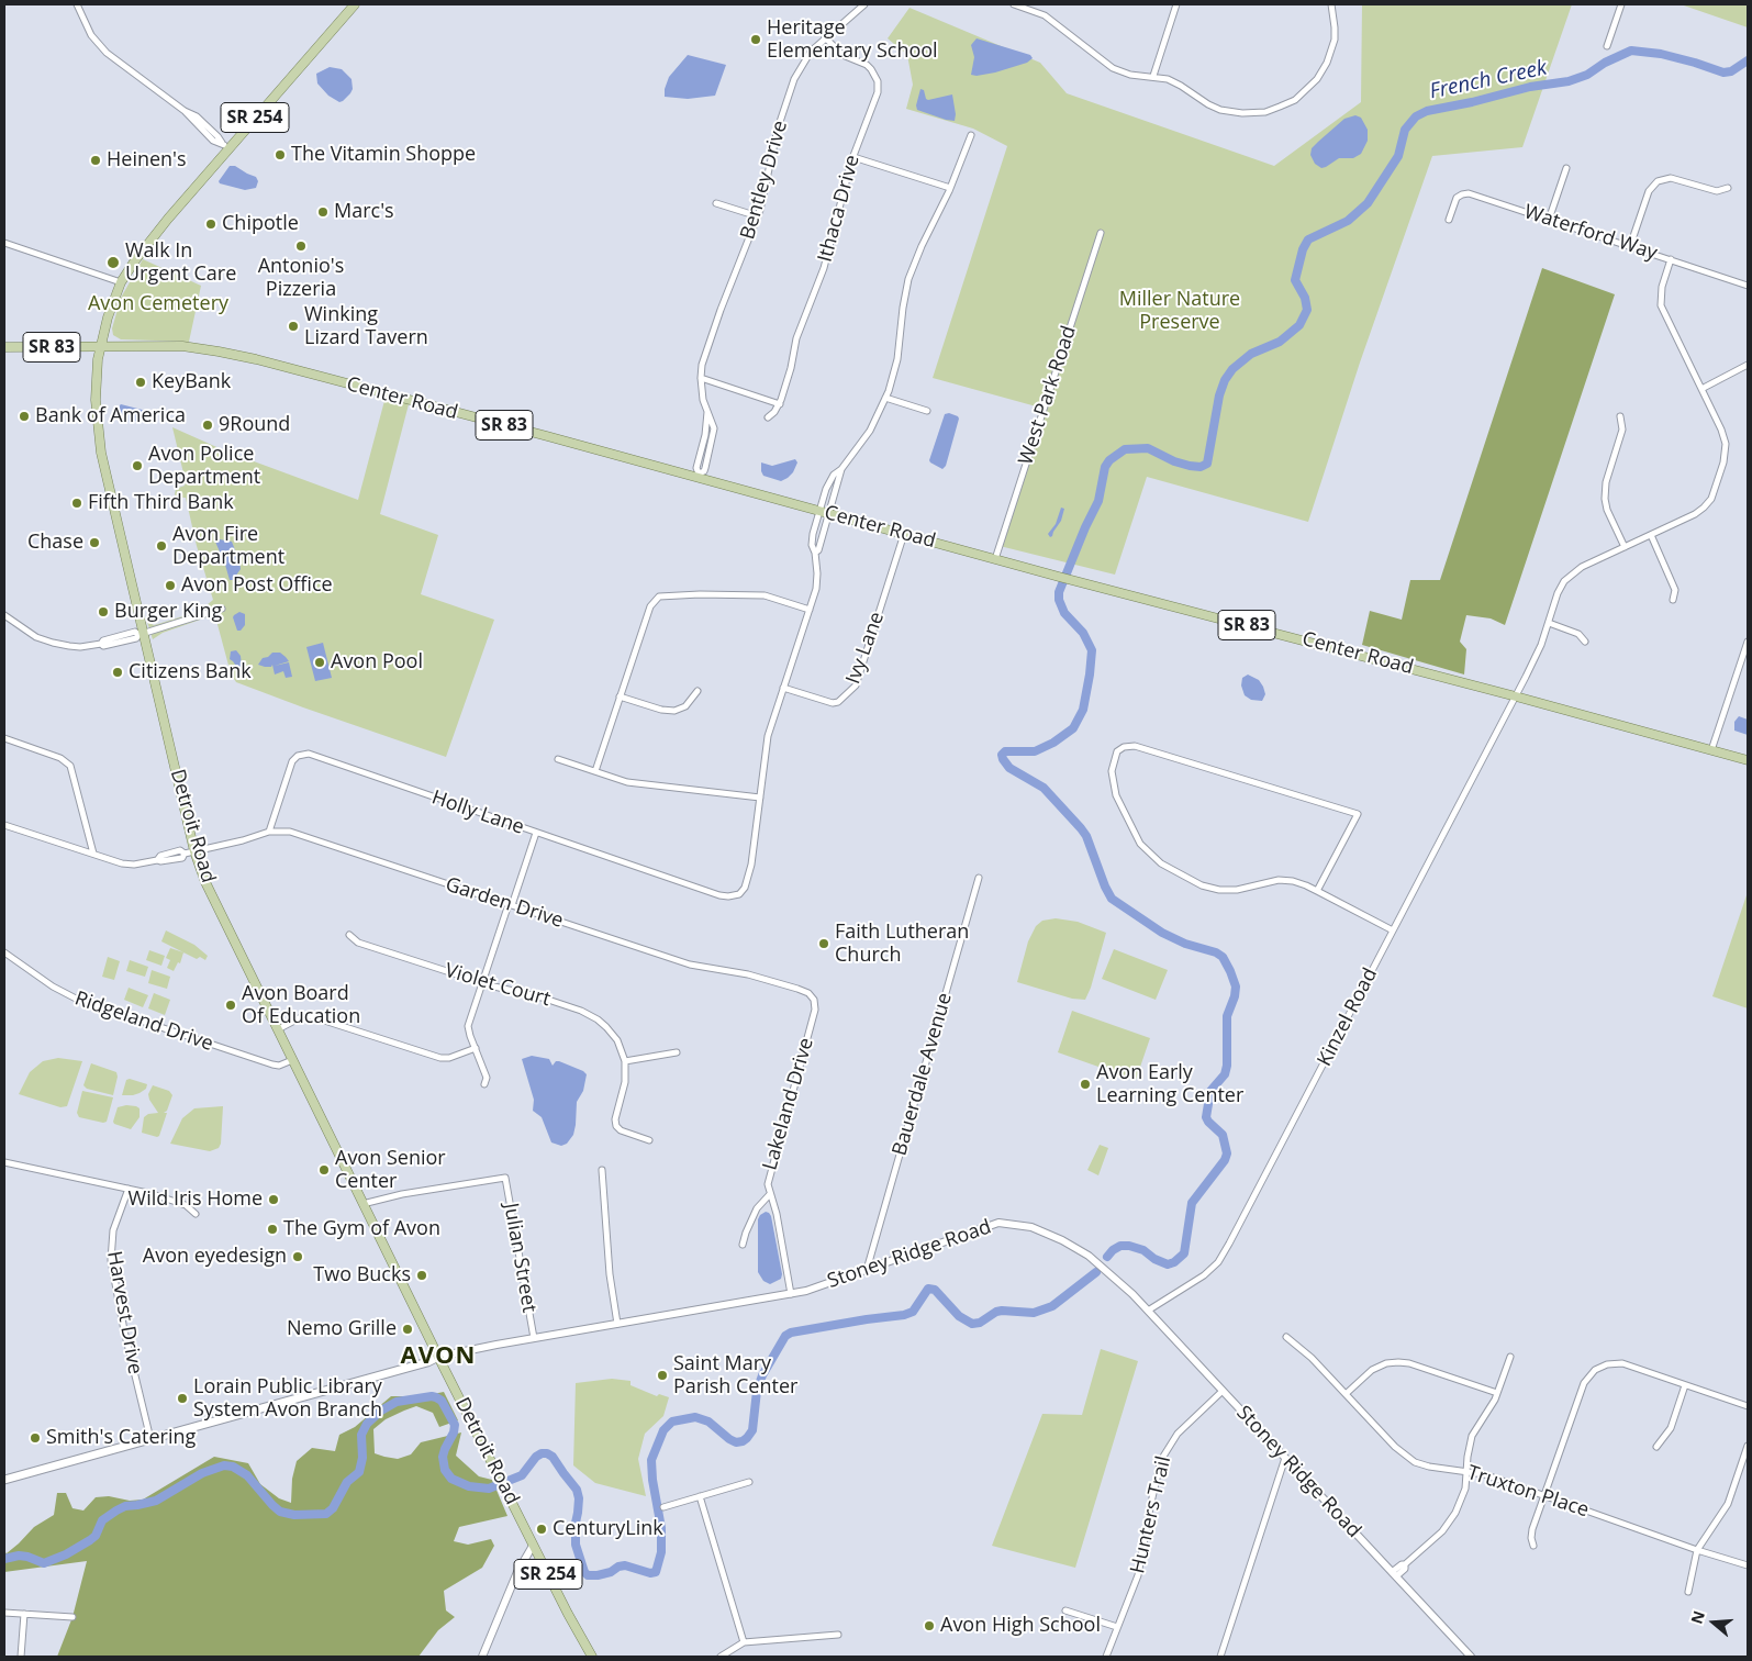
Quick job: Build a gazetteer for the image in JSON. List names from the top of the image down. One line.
{"streets":{"main road":["SR 254","SR 83","Center Road","Detroit Road"],"street":["Bentley Drive","Ithaca Drive","Waterford Way","West Park Road","Ivy Lane","Holly Lane","Garden Drive","Violet Court","Kinzel Road","Ridgeland Drive","Bauerdale Avenue","Lakeland Drive","Stoney Ridge Road","Julian Street","Harvest Drive","Truxton Place","Hunters Trail"]},"crossings":[["Bentley Drive","Ithaca Drive"],["Bentley Drive","Center Road"],["Waterford Way","Kinzel Road"],["West Park Road","Center Road"],["Center Road","Ivy Lane"],["Center Road","Detroit Road"],["Center Road","Kinzel Road"],["Holly Lane","Garden Drive"],["Detroit Road","Garden Drive"],["Detroit Road","Ridgeland Drive"],["Detroit Road","Stoney Ridge Road"],["Detroit Road","Julian Street"],["Garden Drive","Lakeland Drive"],["Kinzel Road","Stoney Ridge Road"],["Bauerdale Avenue","Stoney Ridge Road"],["Lakeland Drive","Stoney Ridge Road"],["Stoney Ridge Road","Julian Street"],["Stoney Ridge Road","Hunters Trail"]],"districts":["AVON"],"water":["French Creek"],"parks":["Miller Nature Preserve","Avon Cemetery"],"places":["Heritage Elementary School","The Vitamin Shoppe","Heinen's","Marc's","Chipotle","Antonio's Pizzeria","Walk In Urgent Care","Winking Lizard Tavern","KeyBank","Bank of America","9Round","Avon Police Department","Fifth Third Bank","Chase","Avon Fire Department","Avon Post Office","Burger King","Avon Pool","Citizens Bank","Faith Lutheran Church","Avon Board Of Education","Avon Early Learning Center","Avon Senior Center","Wild Iris Home","The Gym of Avon","Avon eyedesign","Two Bucks","Nemo Grille","Saint Mary Parish Center","Lorain Public Library System Avon Branch","Smith's Catering","CenturyLink","Avon High School"],"north":"left"}
